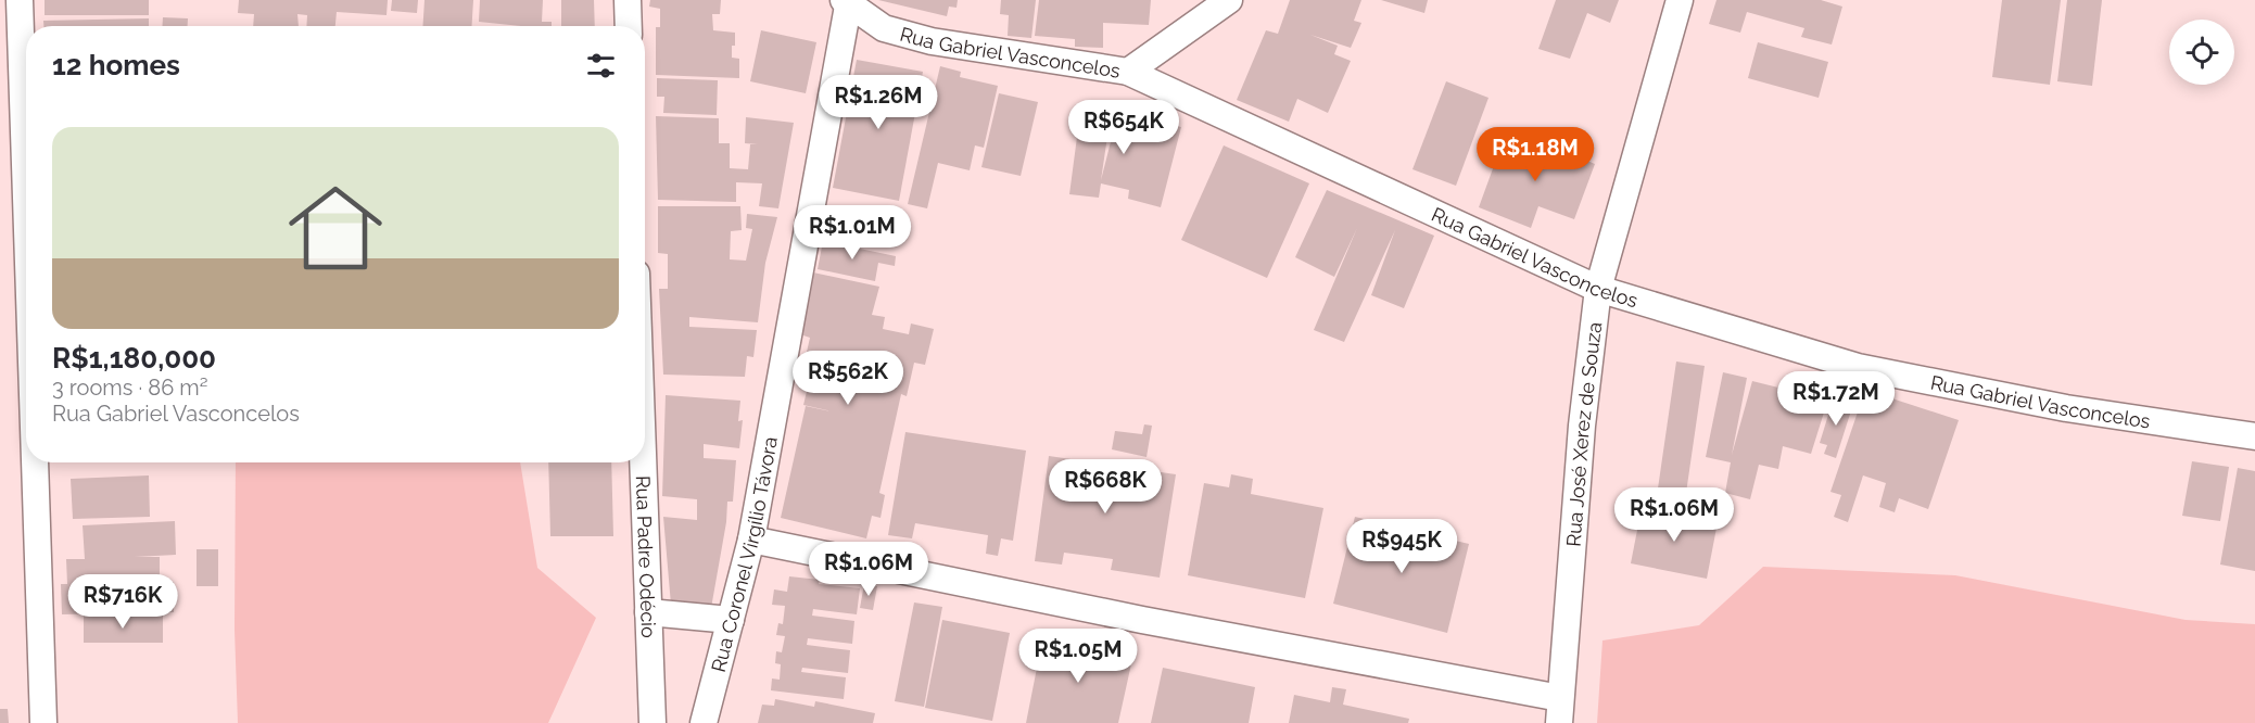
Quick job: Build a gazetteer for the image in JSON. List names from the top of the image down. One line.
{"streets":{"street":["Rua Gabriel Vasconcelos","Rua José Xerez de Souza","Rua Coronel Virgílio Távora","Rua Padre Odécio"]},"crossings":[["Rua Gabriel Vasconcelos","Rua José Xerez de Souza"],["Rua Gabriel Vasconcelos","Rua Coronel Virgílio Távora"]],"page":{"heading":"12 homes","price":["R$1.26M","R$654K","R$1.18M","R$1.01M","R$562K","R$1.72M","R$668K","R$1.06M","R$945K","R$1.06M","R$716K","R$1.05M"],"list":[{"name":"R$1,180,000","note":"3 rooms · 86 m² · Rua Gabriel Vasconcelos"}]}}
